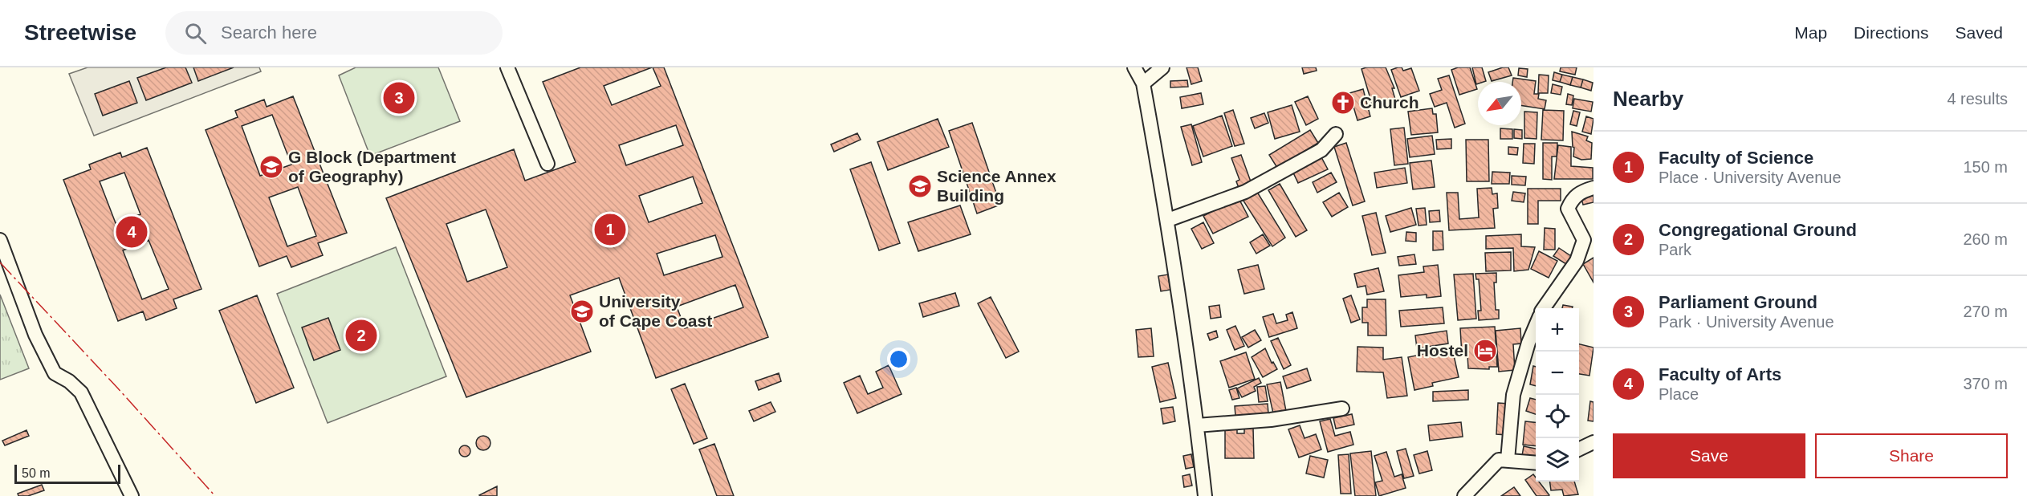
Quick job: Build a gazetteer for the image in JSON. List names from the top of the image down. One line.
{"places":{"church":["Church"],"school or university":["G Block (Department of Geography)","Science Annex Building","University of Cape Coast"],"hotel":["Hostel"]},"scale_bar":"50 m","north":"bottom left","page":{"header":"Streetwise","search":"Search here","nav":["Map","Directions","Saved"],"heading":["Nearby","4 results"],"pins":["3","1","4","2"],"list":[{"mark":"1","name":"Faculty of Science","note":"Place · University Avenue","value":"150 m"},{"mark":"2","name":"Congregational Ground","note":"Park","value":"260 m"},{"mark":"3","name":"Parliament Ground","note":"Park · University Avenue","value":"270 m"},{"mark":"4","name":"Faculty of Arts","note":"Place","value":"370 m"}],"map_buttons":["+","−"],"buttons":["Save","Share"],"scale":"50 m"}}
